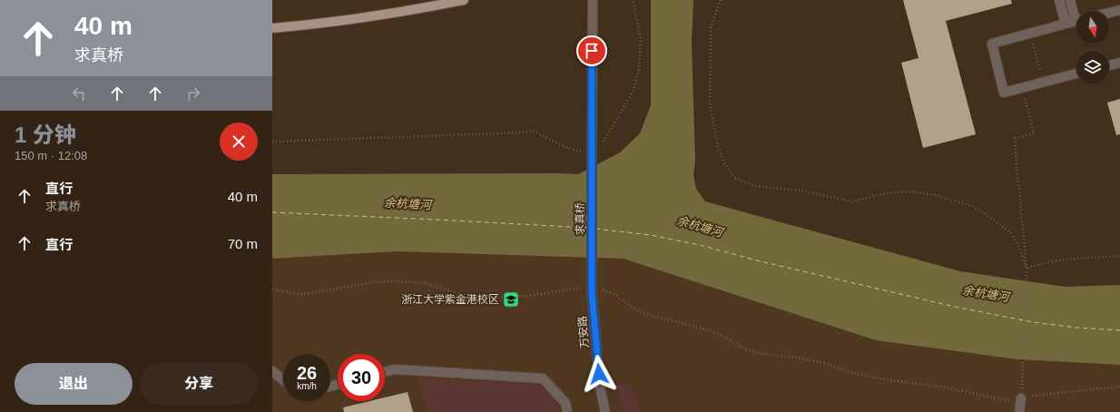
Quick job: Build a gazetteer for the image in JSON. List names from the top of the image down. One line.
{"streets":{"street":["求真桥","万安路"]},"crossings":[["求真桥","万安路"]],"water":["余杭塘河"],"places":{"school or university":["浙江大学紫金港校区"]},"north":"bottom","page":{"turn":["40 m","求真桥"],"heading":["1 分钟","150 m · 12:08"],"list":[{"name":"直行","note":"求真桥","value":"40 m"},{"name":"直行","value":"70 m"}],"speed":"26 km/h","limit":"30","buttons":["退出","分享"]}}
